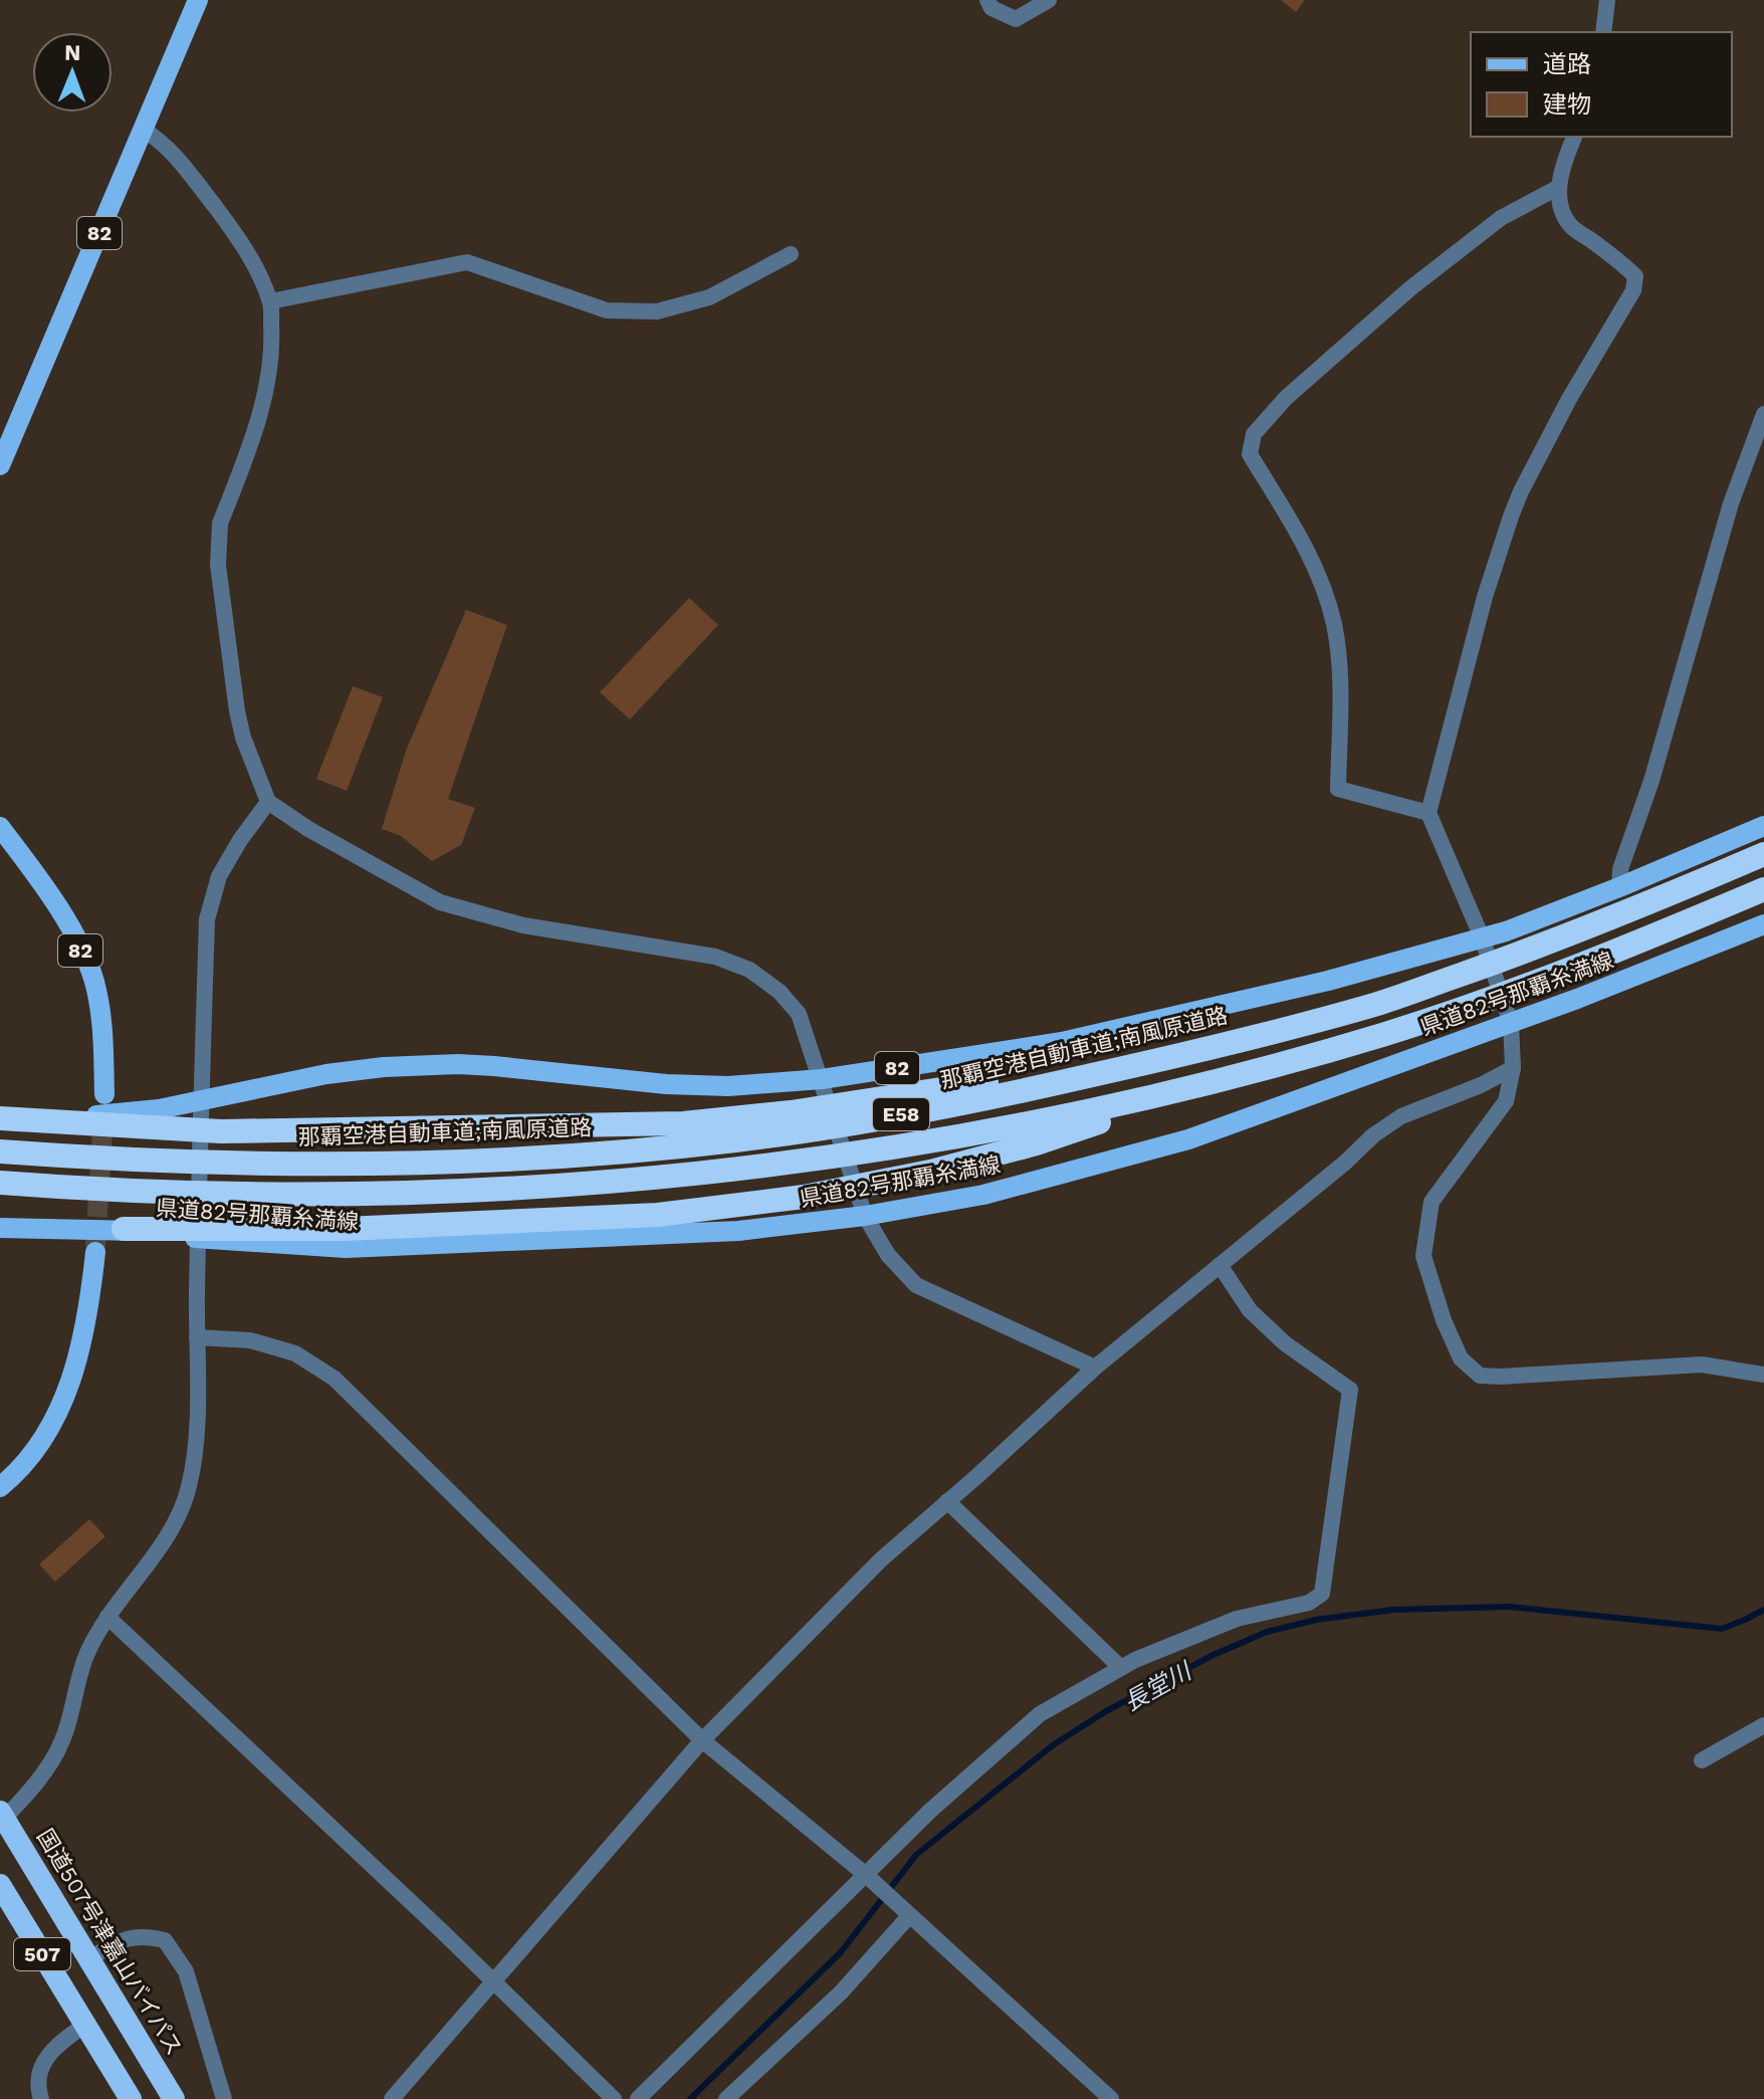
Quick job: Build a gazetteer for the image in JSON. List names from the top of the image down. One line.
{"streets":{"highway":["那覇空港自動車道;南風原道路","E58","国道507号津嘉山バイパス","507"],"main road":["82","県道82号那覇糸満線"]},"water":["長堂川"],"legend":["道路","建物"],"north":"top"}
